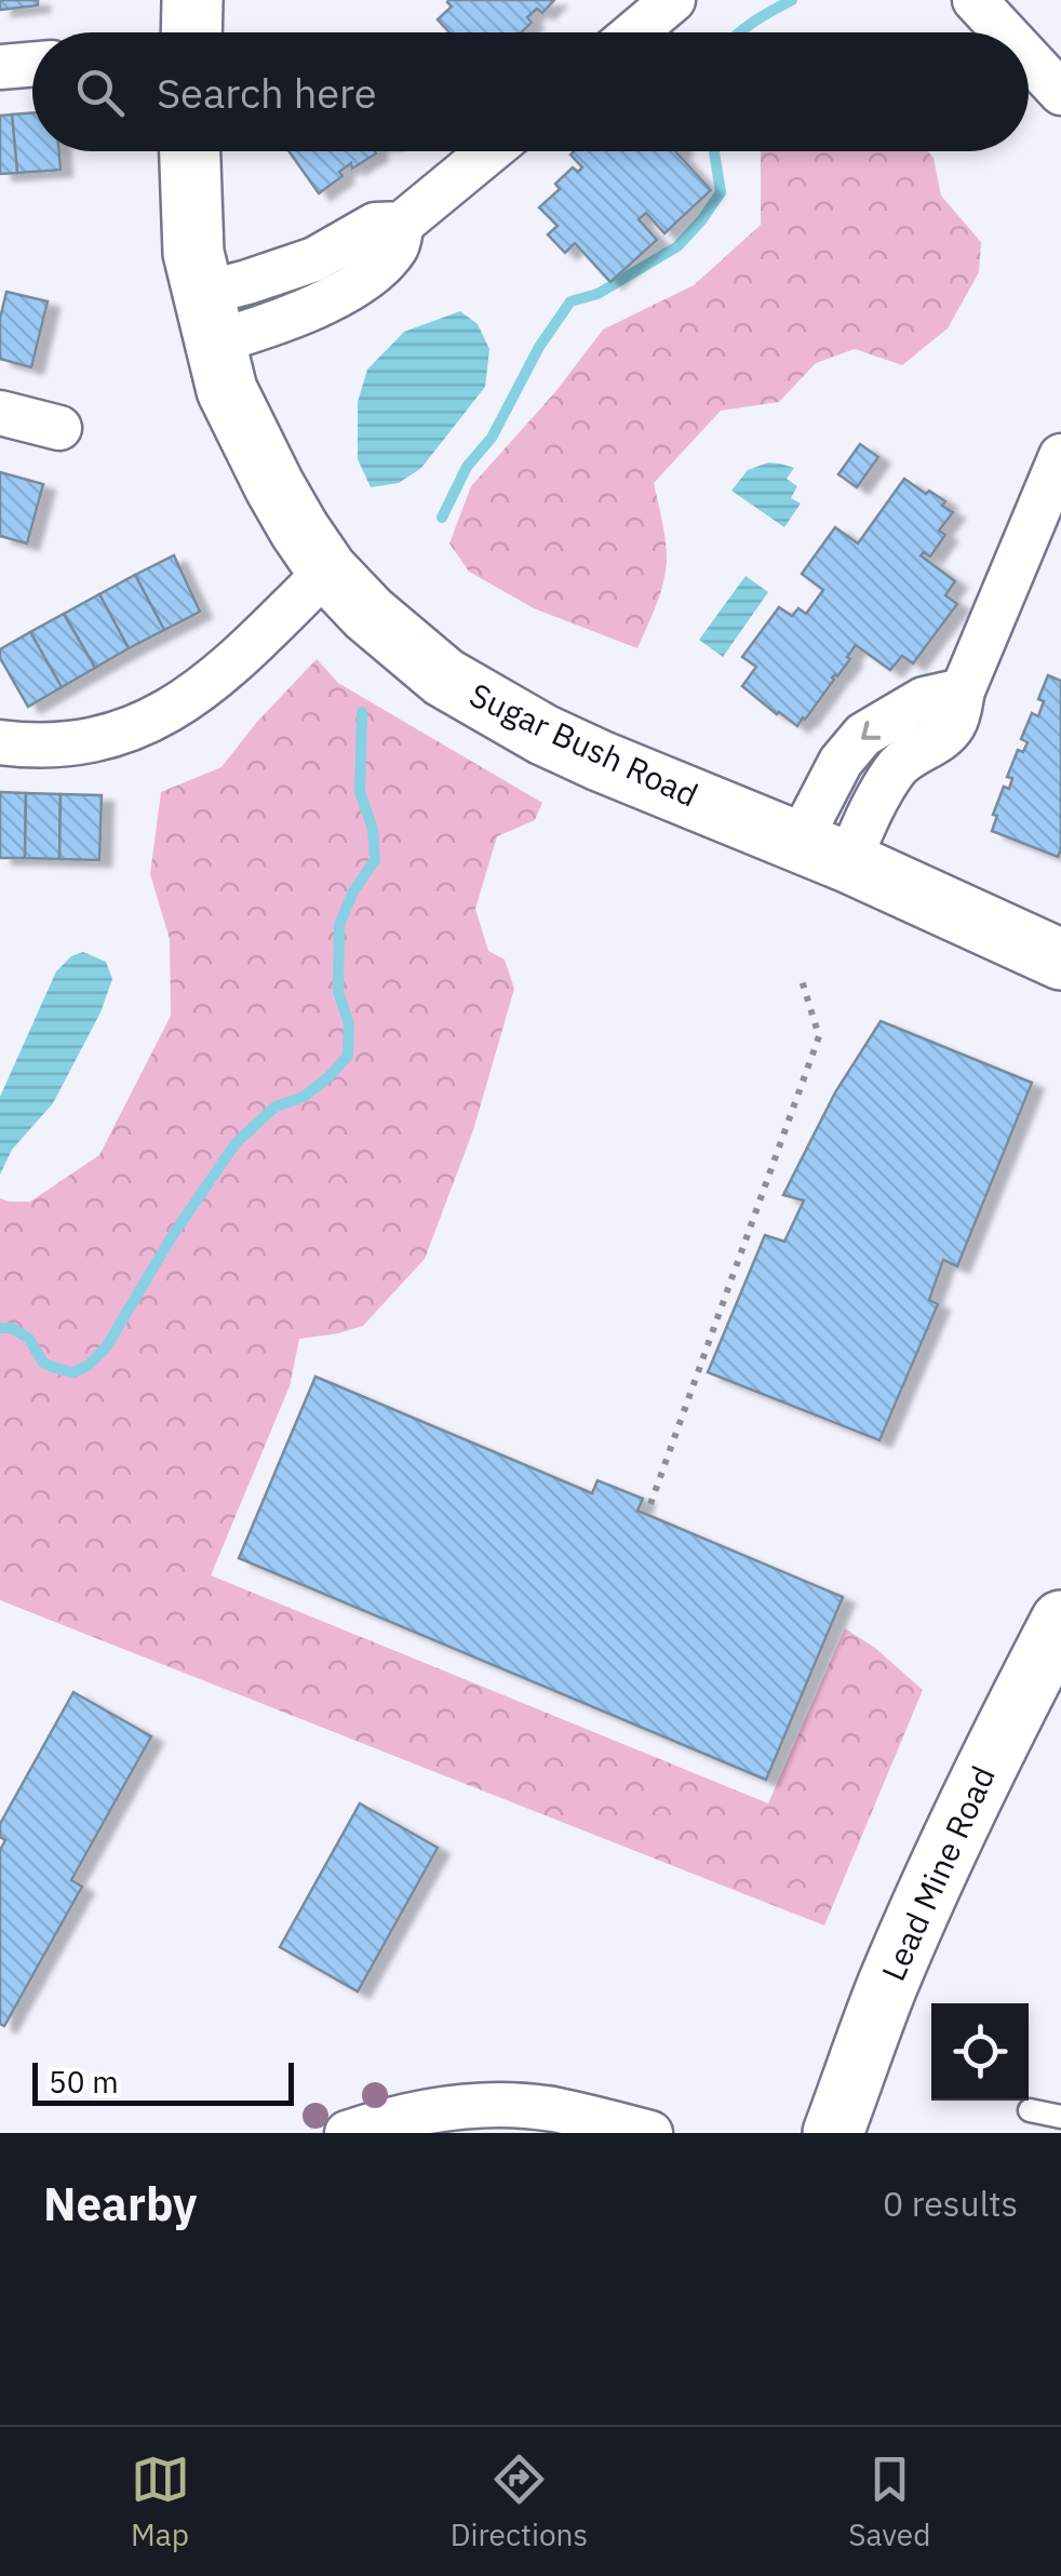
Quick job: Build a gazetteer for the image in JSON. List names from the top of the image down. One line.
{"streets":{"street":["Sugar Bush Road","Lead Mine Road"]},"scale_bar":"50 m","page":{"search":"Search here","scale":"50 m","heading":["Nearby","0 results"],"nav":["Map","Directions","Saved"]}}
